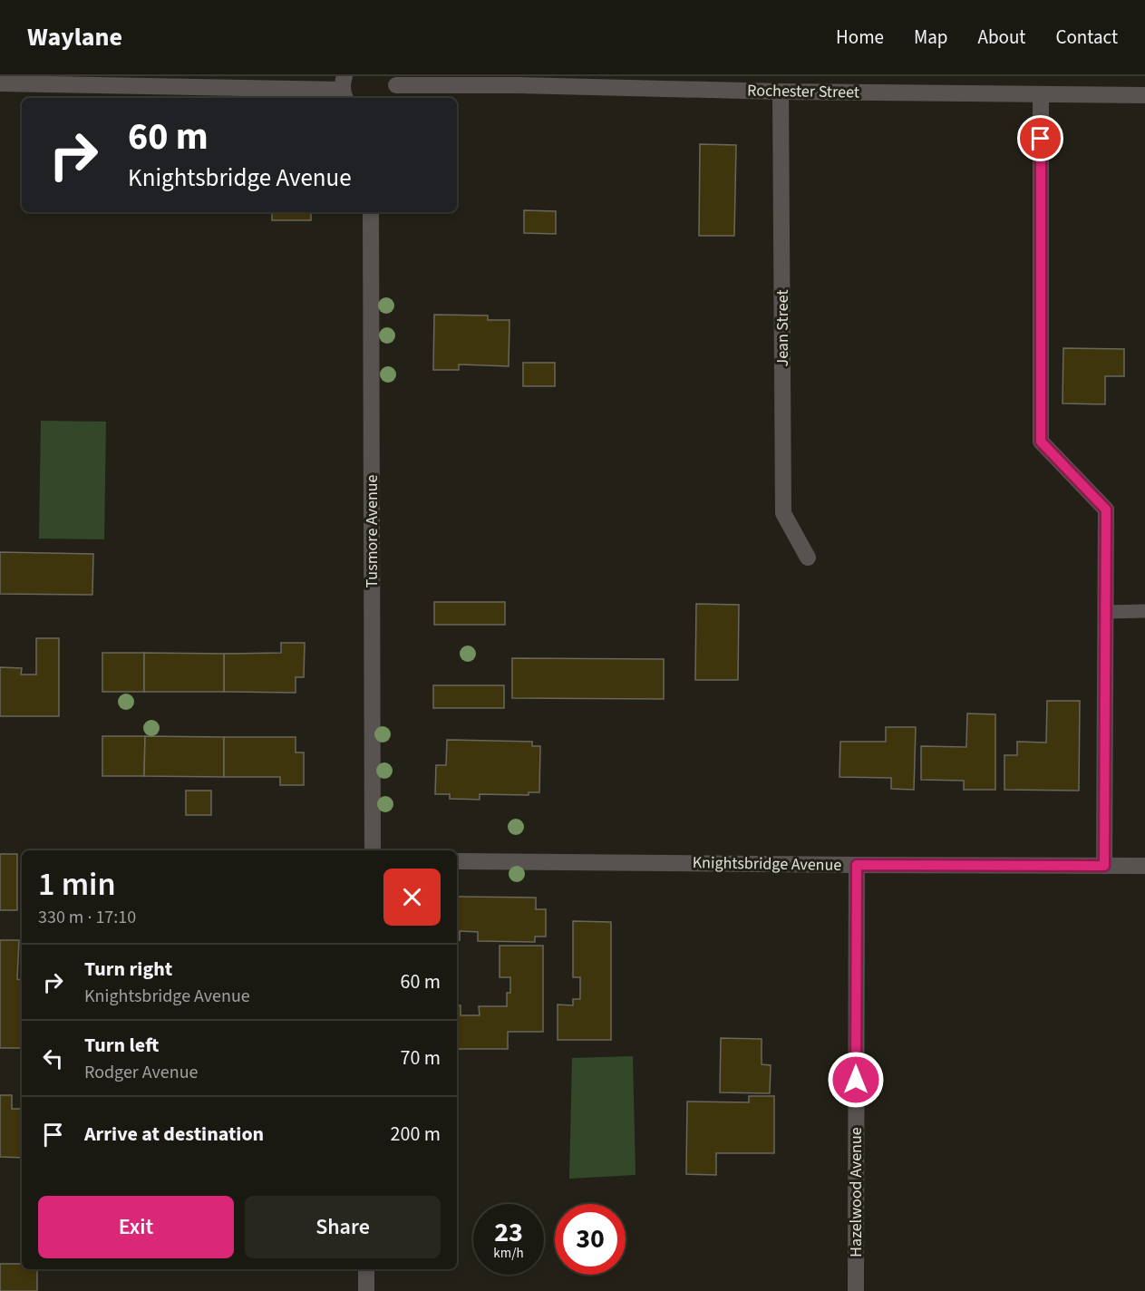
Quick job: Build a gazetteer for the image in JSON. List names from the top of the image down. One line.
{"streets":{"street":["Rochester Street","Jean Street","Tusmore Avenue","Knightsbridge Avenue","Hazelwood Avenue"]},"crossings":[["Rochester Street","Jean Street"],["Knightsbridge Avenue","Hazelwood Avenue"]],"page":{"header":"Waylane","nav":["Home","Map","About","Contact"],"turn":["60 m","Knightsbridge Avenue"],"heading":["1 min","330 m · 17:10"],"list":[{"name":"Turn right","note":"Knightsbridge Avenue","value":"60 m"},{"name":"Turn left","note":"Rodger Avenue","value":"70 m"},{"name":"Arrive at destination","value":"200 m"}],"buttons":["Exit","Share"],"speed":"23 km/h","limit":"30"}}
